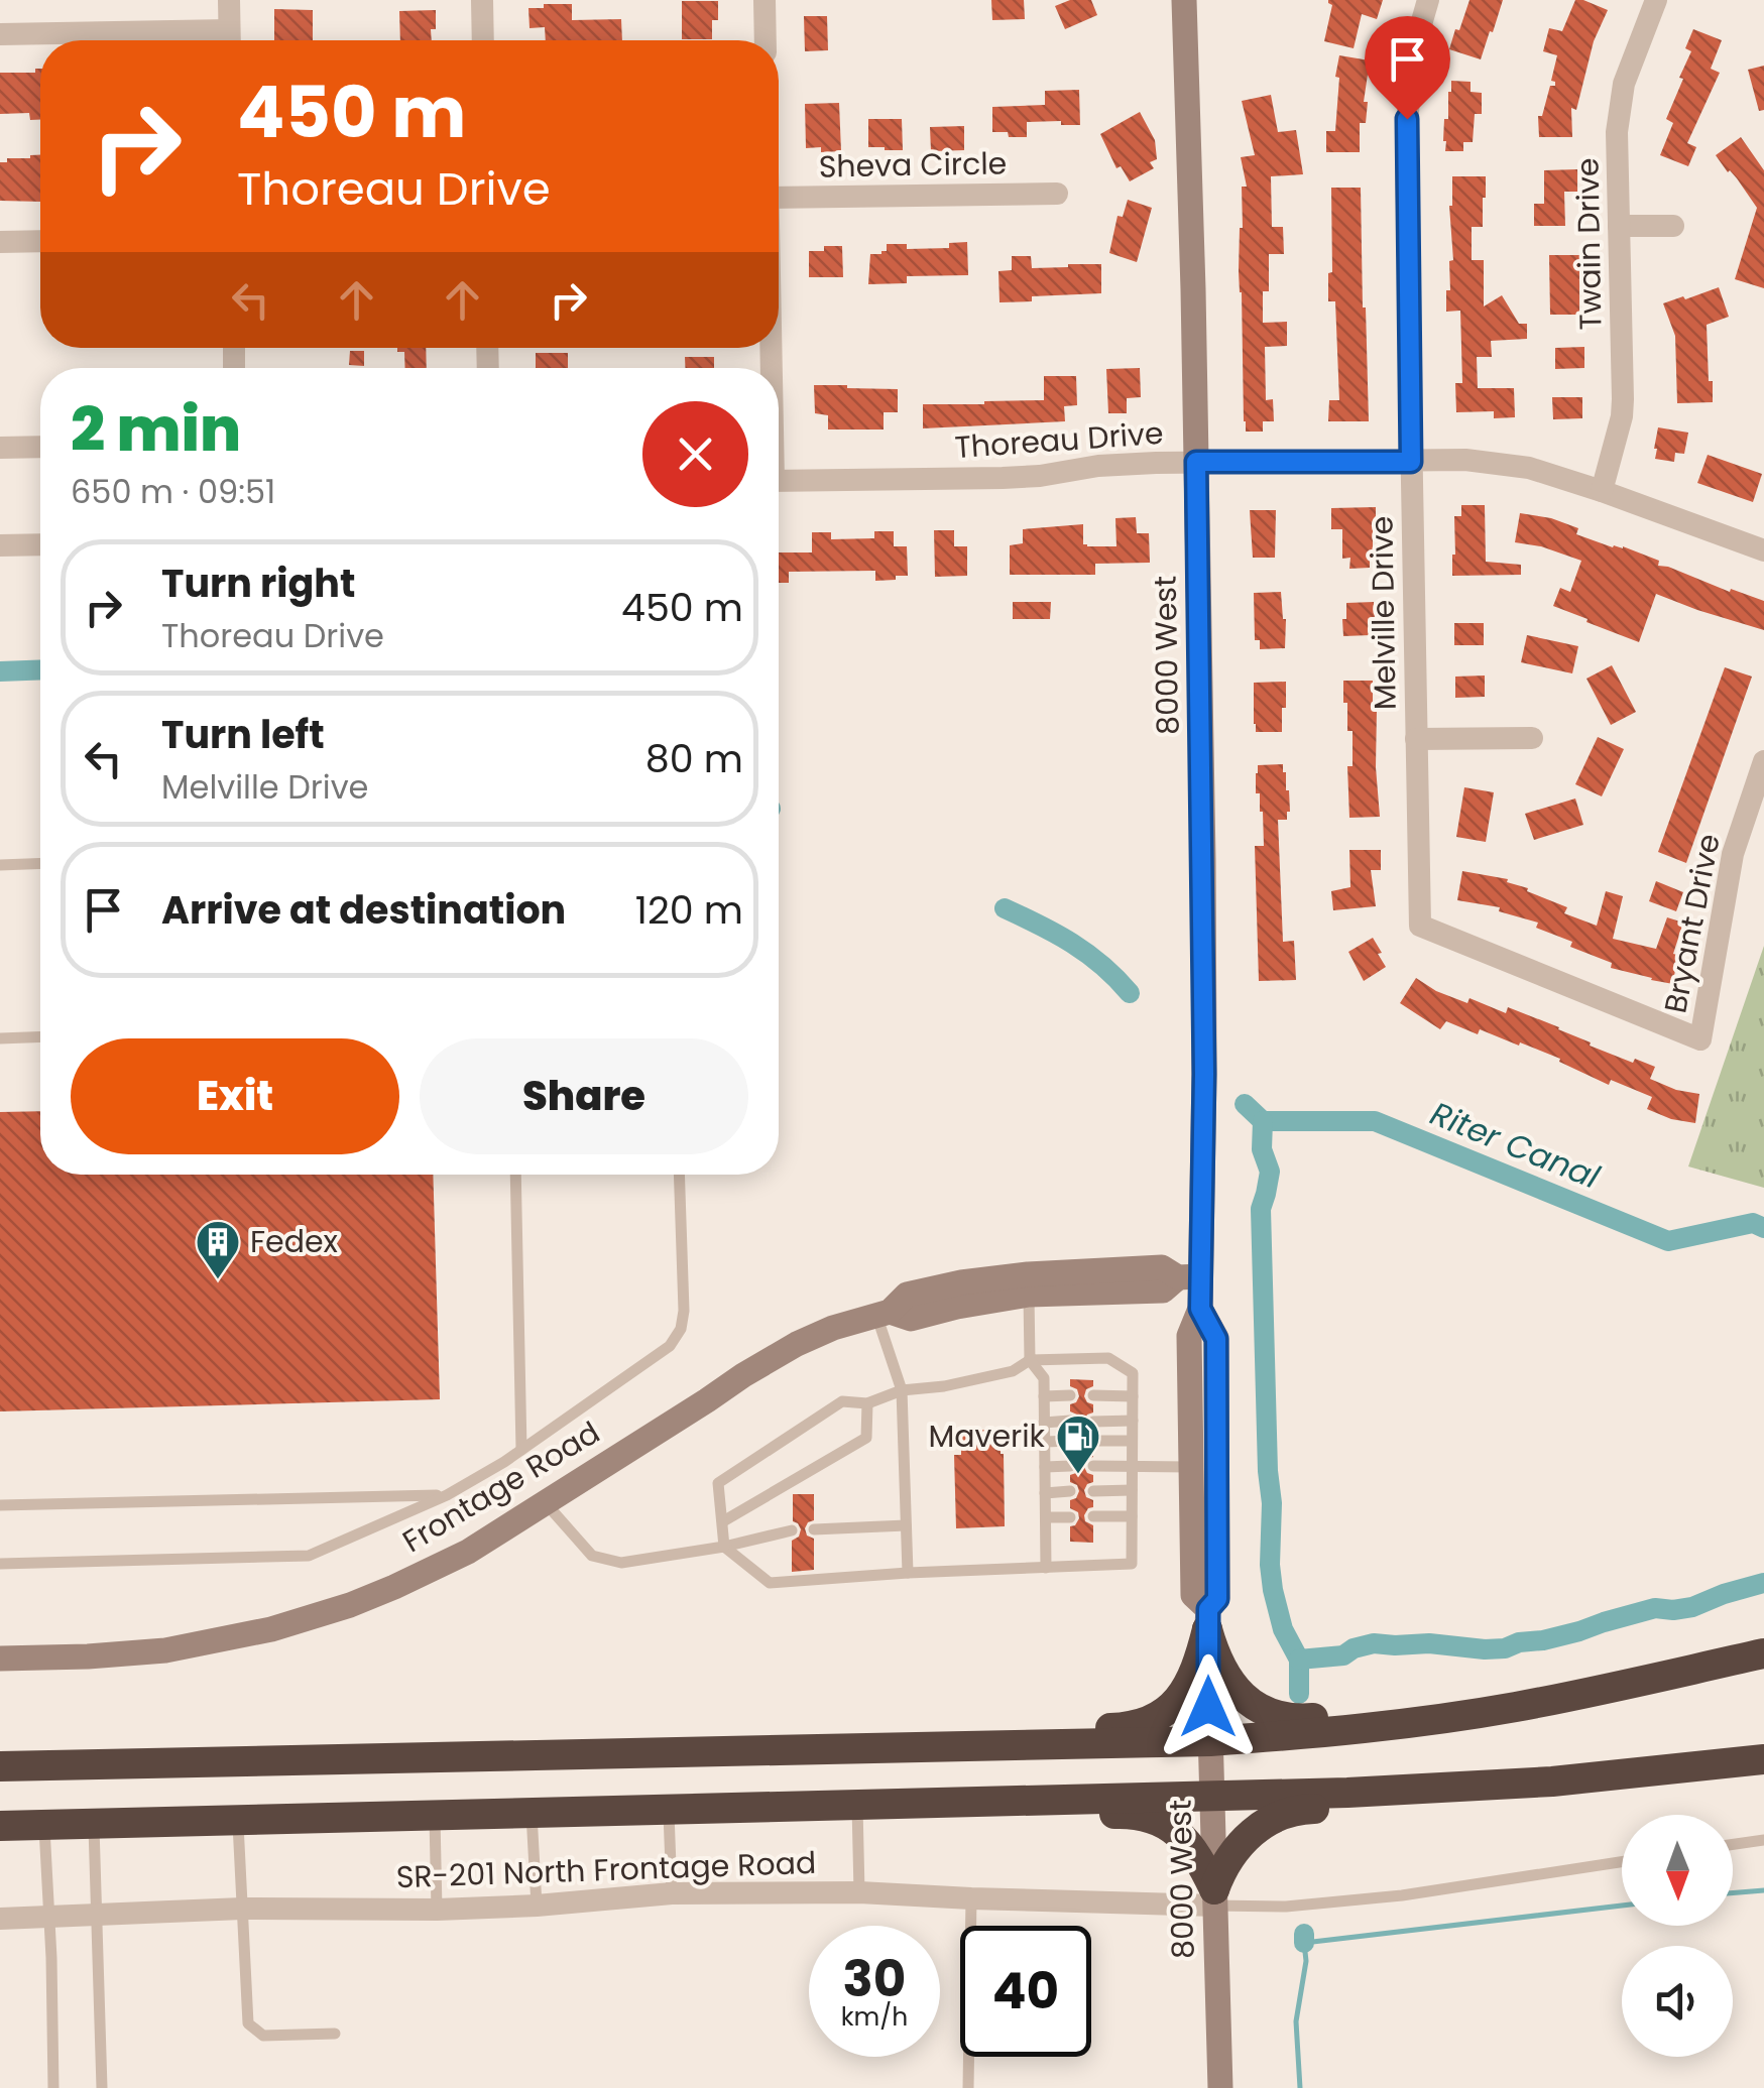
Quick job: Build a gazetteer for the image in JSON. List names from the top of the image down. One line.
{"streets":{"street":["Sheva Circle","Twain Drive","Thoreau Drive","Melville Drive","8000 West","Bryant Drive","Frontage Road","SR-201 North Frontage Road"]},"crossings":[["Twain Drive","Thoreau Drive"],["Thoreau Drive","Melville Drive"],["Thoreau Drive","8000 West"],["Melville Drive","Bryant Drive"],["8000 West","Frontage Road"],["8000 West","SR-201 North Frontage Road"]],"water":["Riter Canal"],"places":{"building":["Fedex"],"fuel station":["Maverik"]},"north":"bottom","page":{"turn":["450 m","Thoreau Drive"],"heading":["2 min","650 m · 09:51"],"list":[{"name":"Turn right","note":"Thoreau Drive","value":"450 m"},{"name":"Turn left","note":"Melville Drive","value":"80 m"},{"name":"Arrive at destination","value":"120 m"}],"buttons":["Exit","Share"],"speed":"30 km/h","limit":"40"}}
